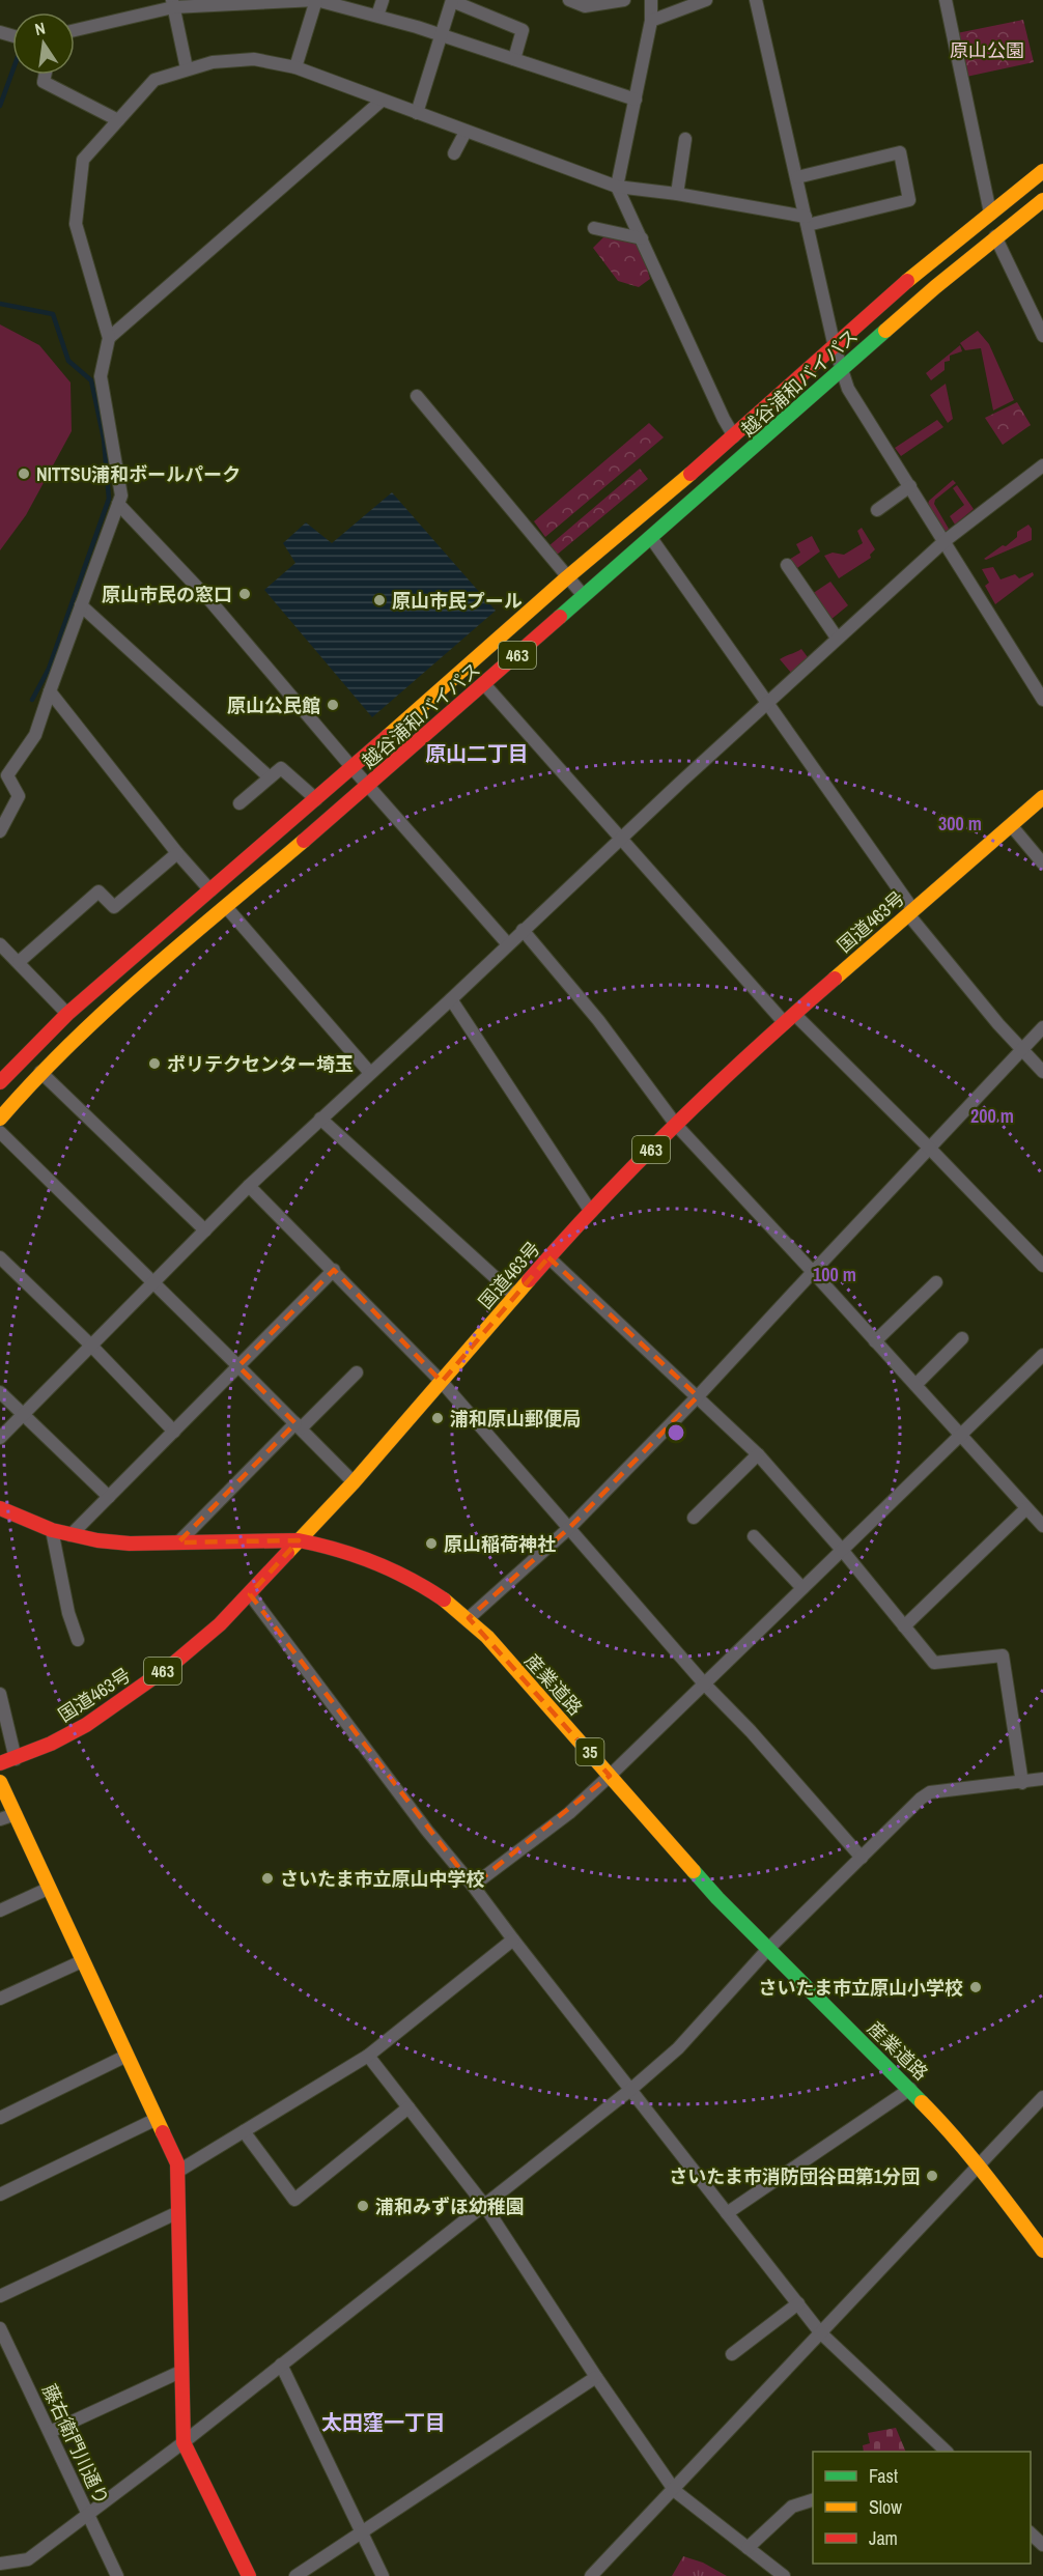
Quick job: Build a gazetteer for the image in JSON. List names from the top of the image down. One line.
{"streets":{"main road":["越谷浦和バイパス","463","国道463号","産業道路","35"],"street":["藤右衛門川通り"]},"crossings":[["国道463号","産業道路"]],"districts":["原山二丁目","太田窪一丁目"],"parks":["原山公園"],"places":["NITTSU浦和ボールパーク","原山市民の窓口","原山市民プール","原山公民館","ポリテクセンター埼玉","浦和原山郵便局","原山稲荷神社","さいたま市立原山中学校","さいたま市立原山小学校","さいたま市消防団谷田第1分団","浦和みずほ幼稚園"],"legend":["Fast","Slow","Jam"],"north":"top","rings":["300 m","200 m","100 m"]}
